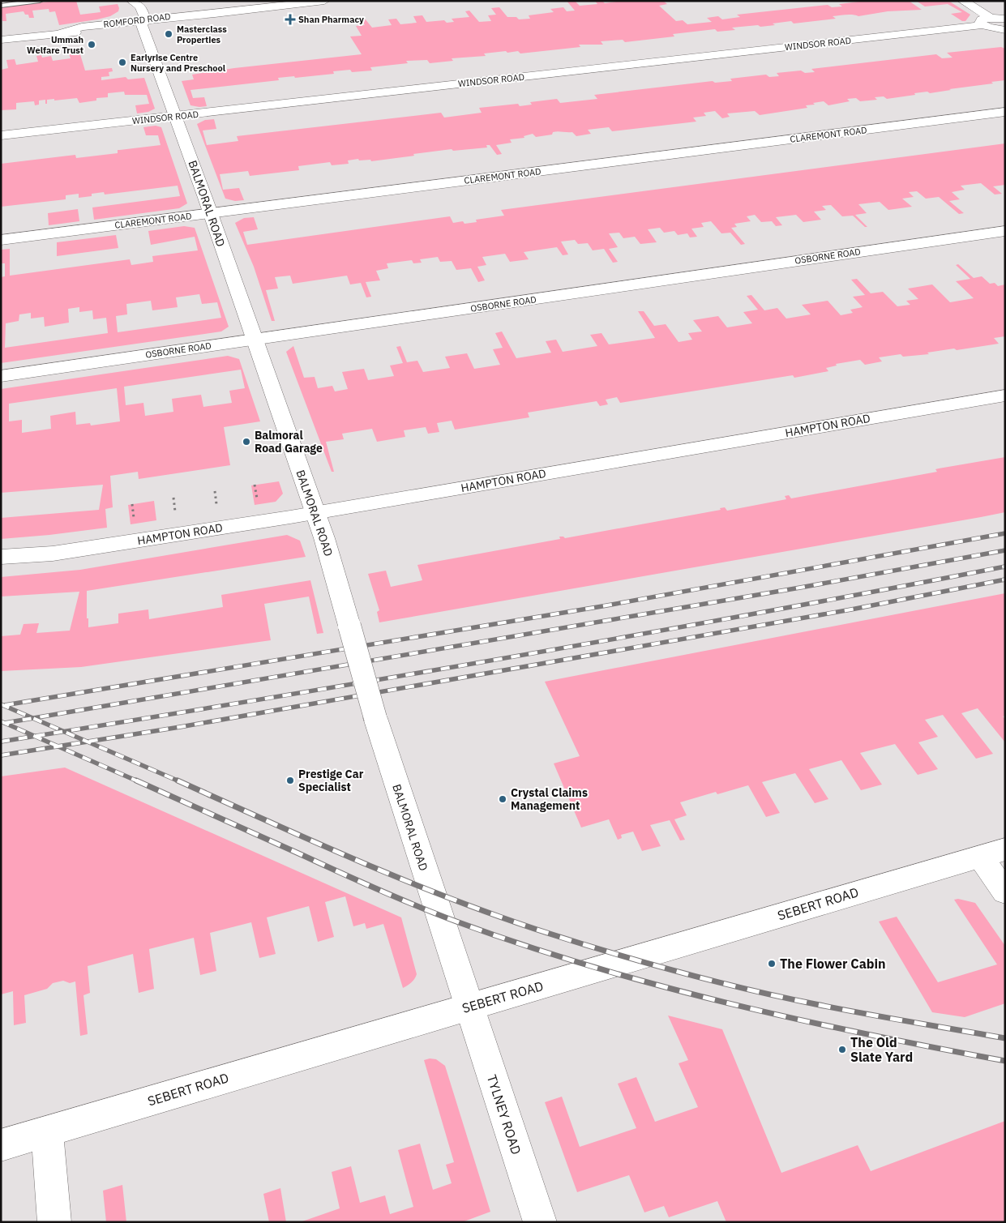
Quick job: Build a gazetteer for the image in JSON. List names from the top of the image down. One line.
{"streets":{"street":["ROMFORD ROAD","WINDSOR ROAD","CLAREMONT ROAD","BALMORAL ROAD","OSBORNE ROAD","HAMPTON ROAD","SEBERT ROAD","TYLNEY ROAD"]},"crossings":[["ROMFORD ROAD","BALMORAL ROAD"],["WINDSOR ROAD","BALMORAL ROAD"],["CLAREMONT ROAD","BALMORAL ROAD"],["BALMORAL ROAD","OSBORNE ROAD"],["BALMORAL ROAD","HAMPTON ROAD"],["BALMORAL ROAD","SEBERT ROAD"],["BALMORAL ROAD","TYLNEY ROAD"],["SEBERT ROAD","TYLNEY ROAD"]],"places":{"health":["Shan Pharmacy"],"other":["Masterclass Properties","Ummah Welfare Trust","Earlyrise Centre Nursery and Preschool","Balmoral Road Garage","Prestige Car Specialist","Crystal Claims Management","The Flower Cabin","The Old Slate Yard"]}}
